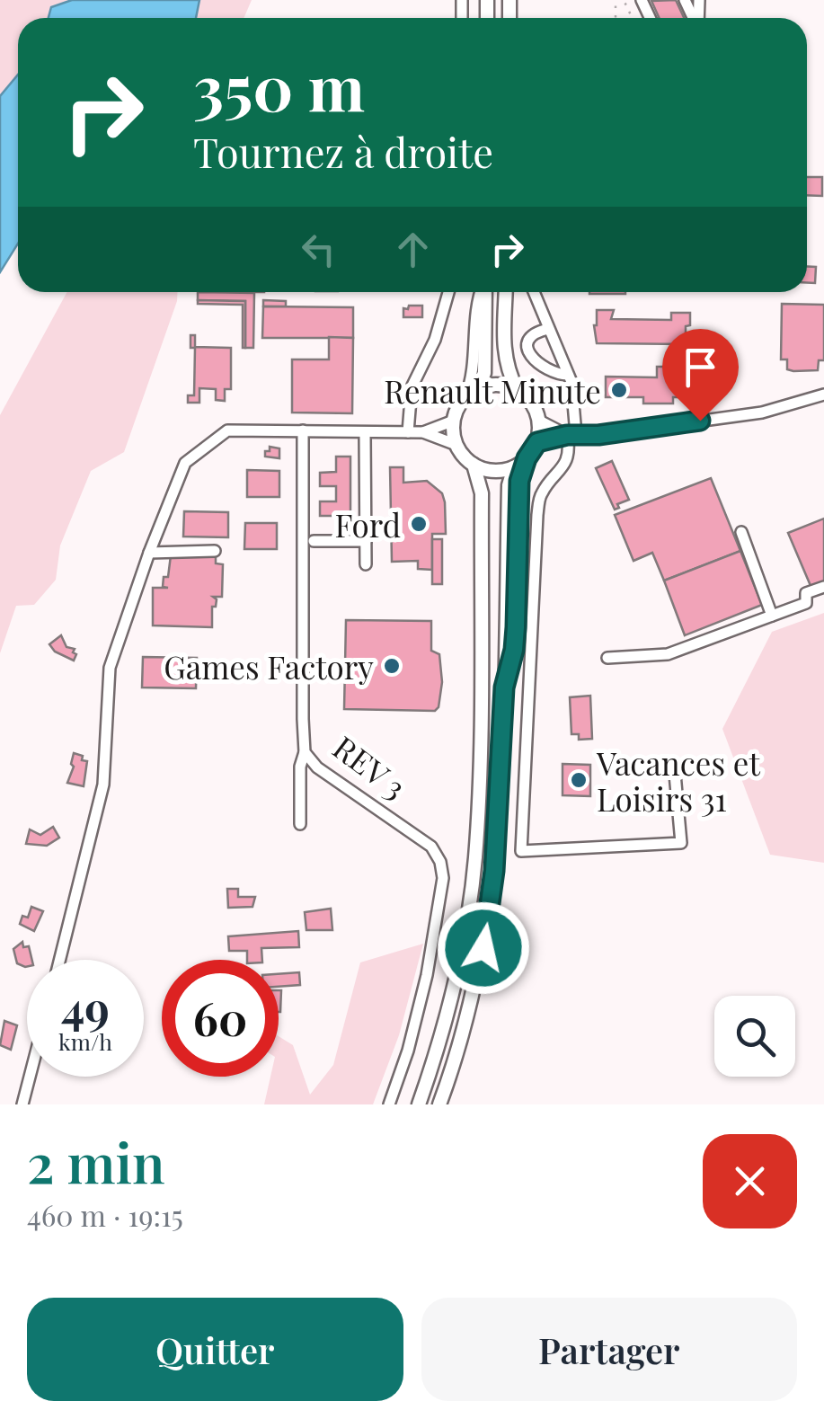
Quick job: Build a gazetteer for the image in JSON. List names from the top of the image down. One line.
{"places":["Renault Minute","Ford","Games Factory","Vacances et Loisirs 31"],"page":{"turn":["350 m","Tournez à droite"],"speed":"49 km/h","limit":"60","heading":["2 min","460 m · 19:15"],"buttons":["Quitter","Partager"]}}
